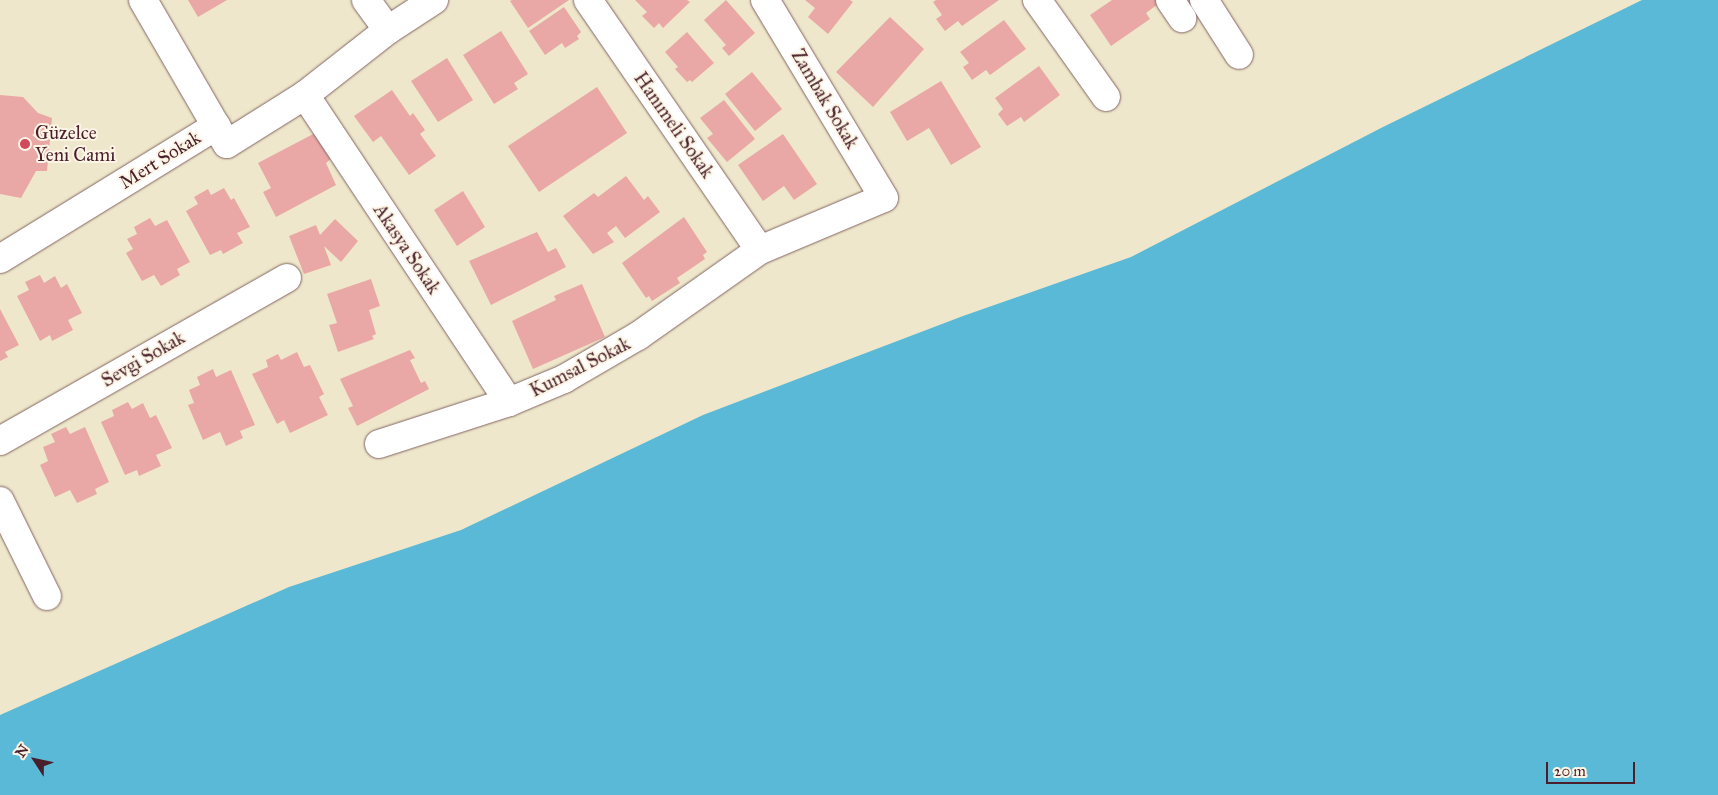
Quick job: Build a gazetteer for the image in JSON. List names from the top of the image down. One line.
{"streets":{"street":["Zambak Sokak","Hanımeli Sokak","Mert Sokak","Akasya Sokak","Sevgi Sokak","Kumsal Sokak"]},"crossings":[["Zambak Sokak","Kumsal Sokak"],["Hanımeli Sokak","Kumsal Sokak"],["Mert Sokak","Akasya Sokak"],["Akasya Sokak","Kumsal Sokak"]],"places":["Güzelce Yeni Cami"],"scale_bar":"20 m","north":"top left"}
